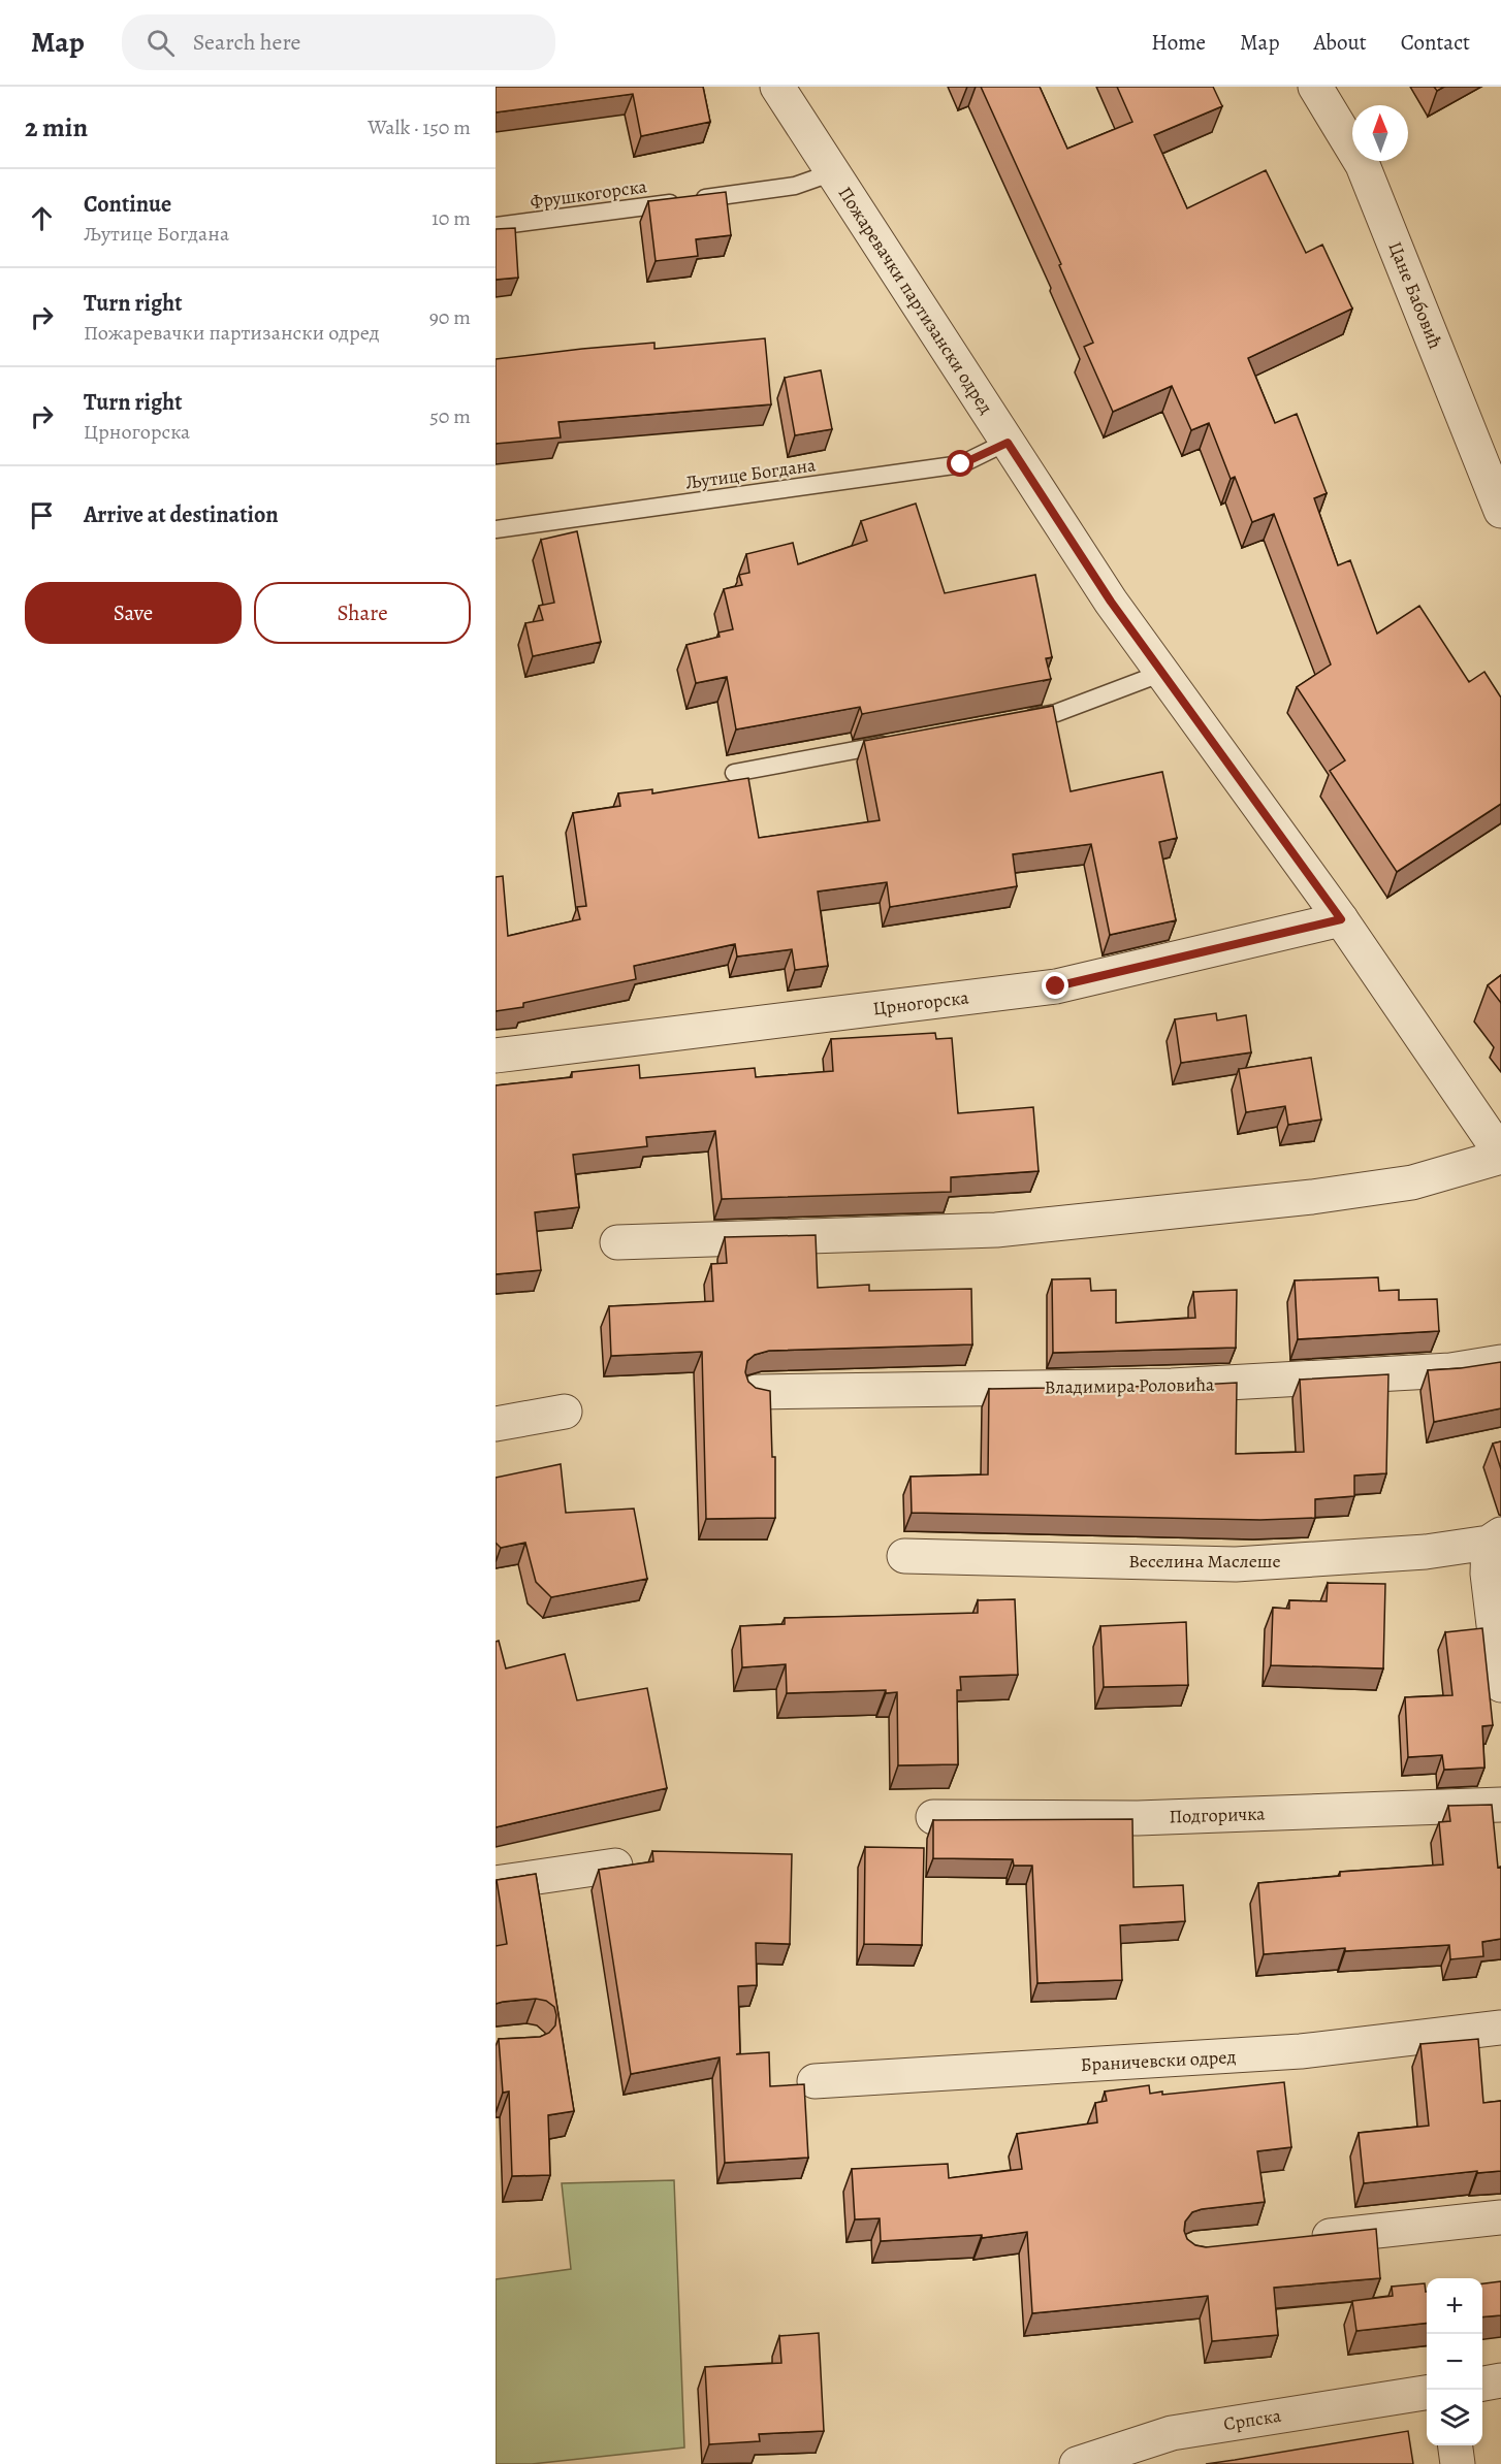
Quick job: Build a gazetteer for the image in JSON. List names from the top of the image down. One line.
{"streets":{"street":["Цане Бабовић","Пожаревачки партизански одред","Црногорска","Владимира Роловића","Веселина Маслеше","Подгоричка","Браничевски одред","Српска"],"lane":["Фрушкогорска","Љутице Богдана"]},"crossings":[["Фрушкогорска","Пожаревачки партизански одред"],["Пожаревачки партизански одред","Љутице Богдана"],["Пожаревачки партизански одред","Црногорска"]],"north":"top","page":{"header":"Map","search":"Search here","nav":["Home","Map","About","Contact"],"heading":["2 min","Walk · 150 m"],"list":[["Continue","Љутице Богдана","10 m"],["Turn right","Пожаревачки партизански одред","90 m"],["Turn right","Црногорска","50 m"],"Arrive at destination"],"buttons":["Save","Share"],"map_buttons":["+","−"]}}
